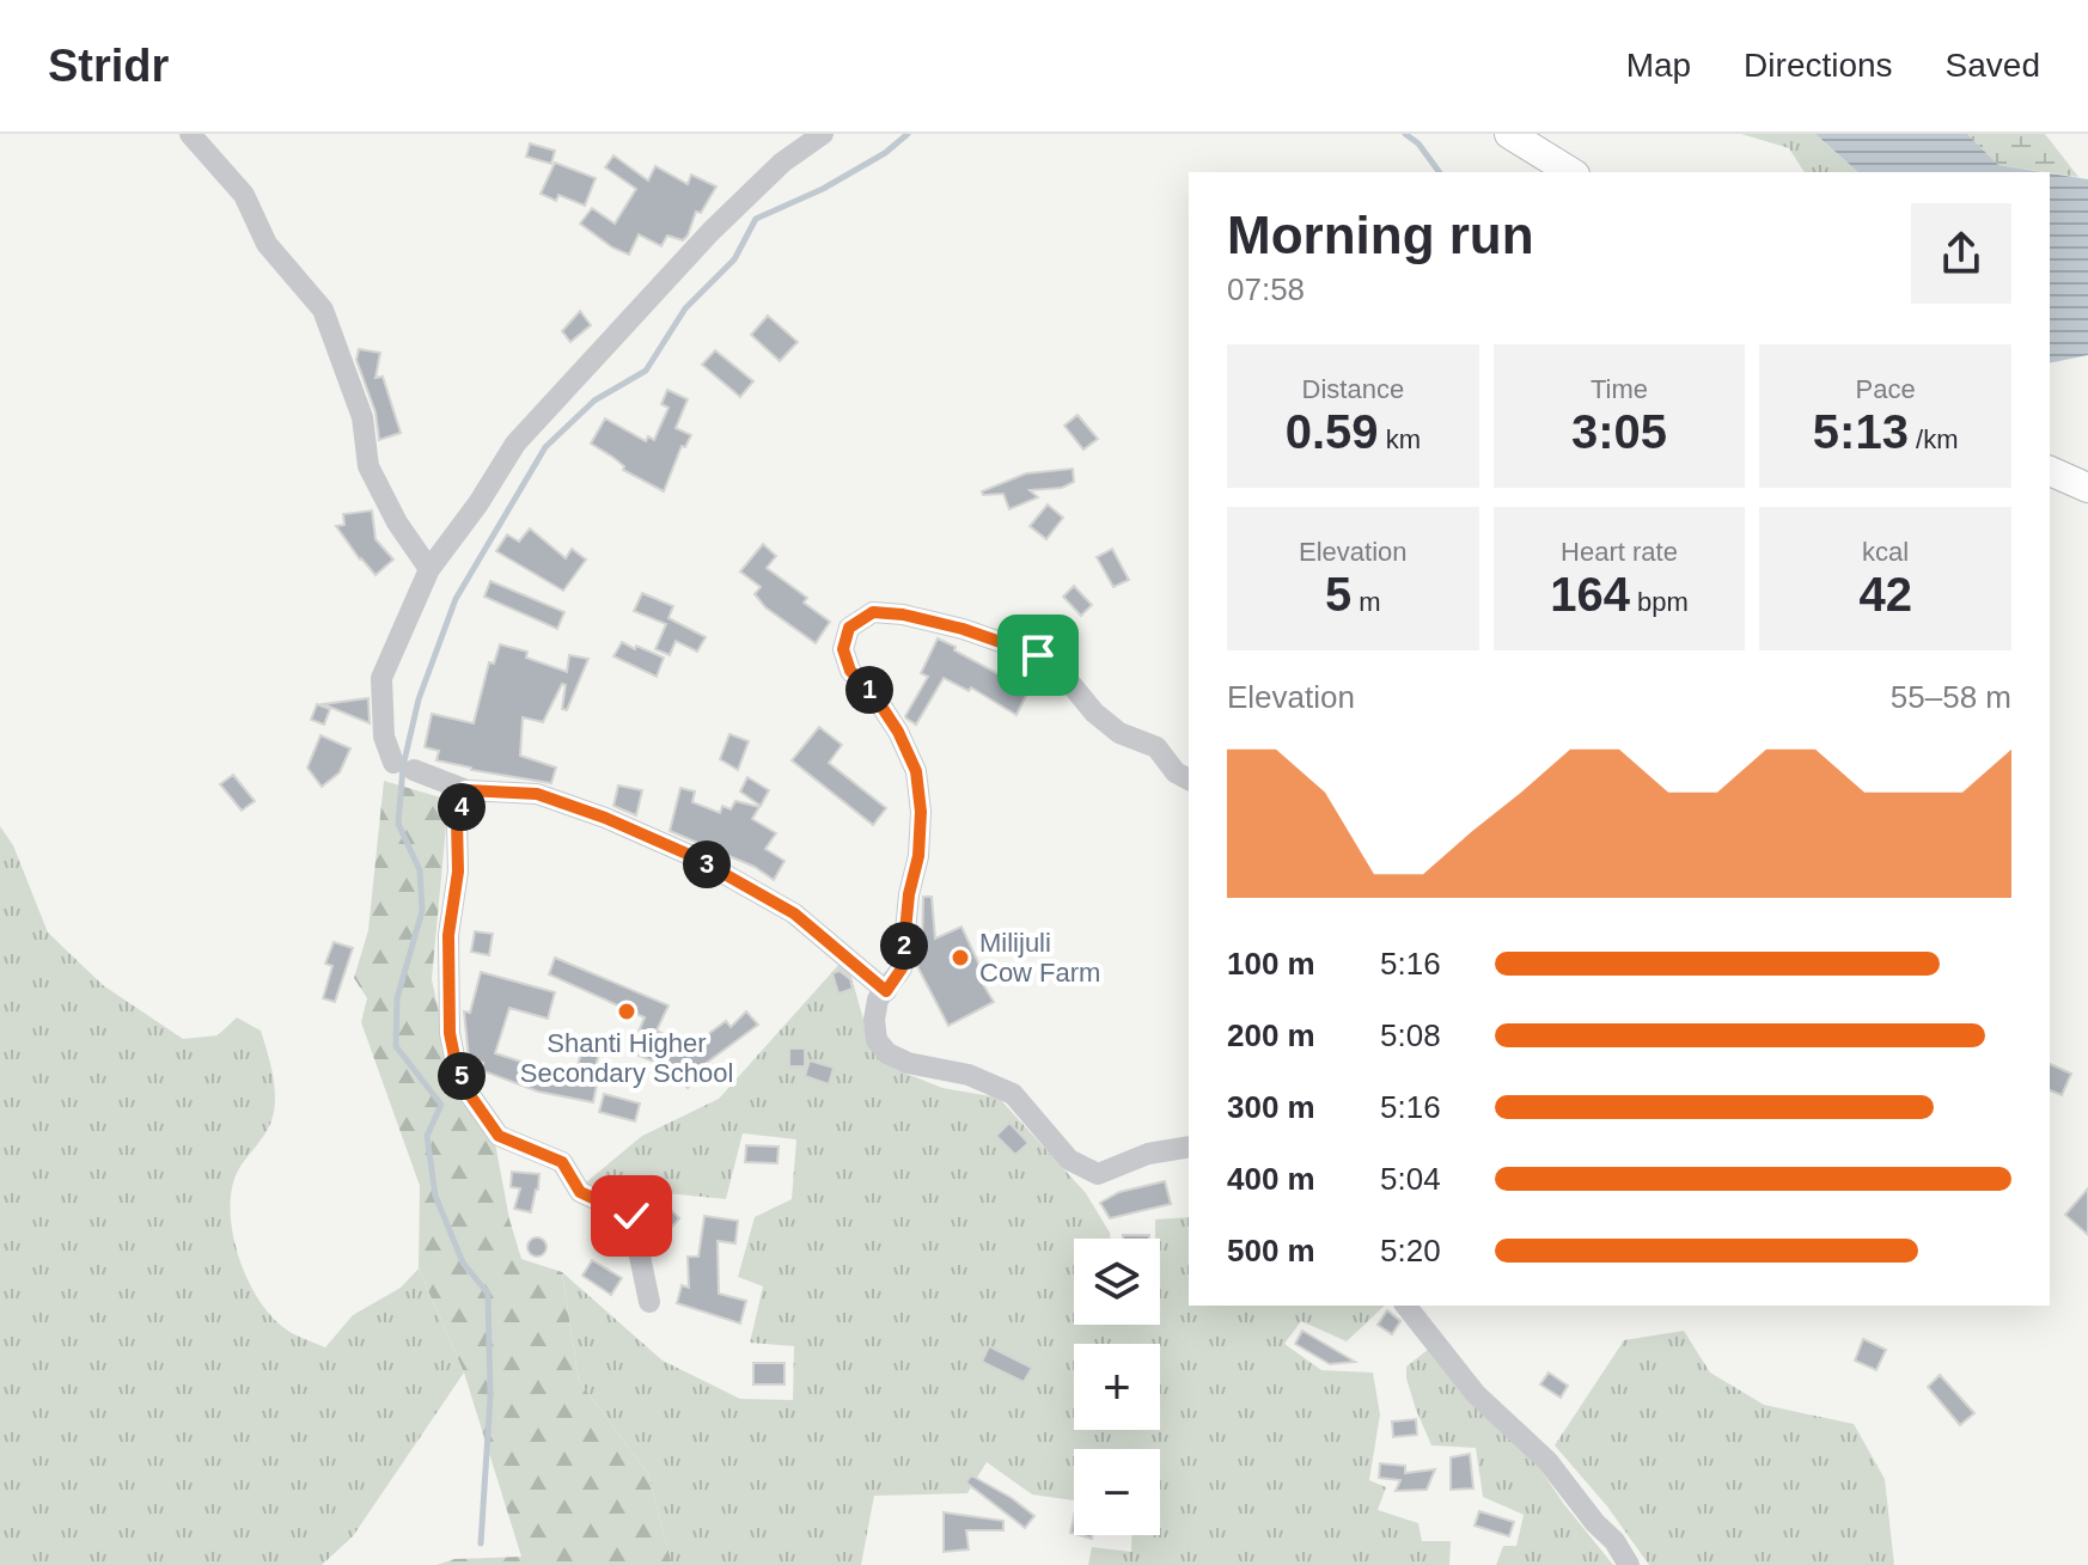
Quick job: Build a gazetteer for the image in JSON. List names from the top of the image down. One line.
{"places":["Milijuli Cow Farm","Shanti Higher Secondary School"],"page":{"header":"Stridr","nav":["Map","Directions","Saved"],"heading":["Morning run","07:58"],"stats":[["Distance","0.59 km"],["Time","3:05"],["Pace","5:13 /km"],["Elevation","5 m"],["Heart rate","164 bpm"],["kcal","42"]],"chart":["Elevation","55–58 m"],"pins":["1","4","3","2","5"],"list":[{"name":"100 m","note":"5:16"},{"name":"200 m","note":"5:08"},{"name":"300 m","note":"5:16"},{"name":"400 m","note":"5:04"},{"name":"500 m","note":"5:20"}],"map_buttons":["+","−"]}}
